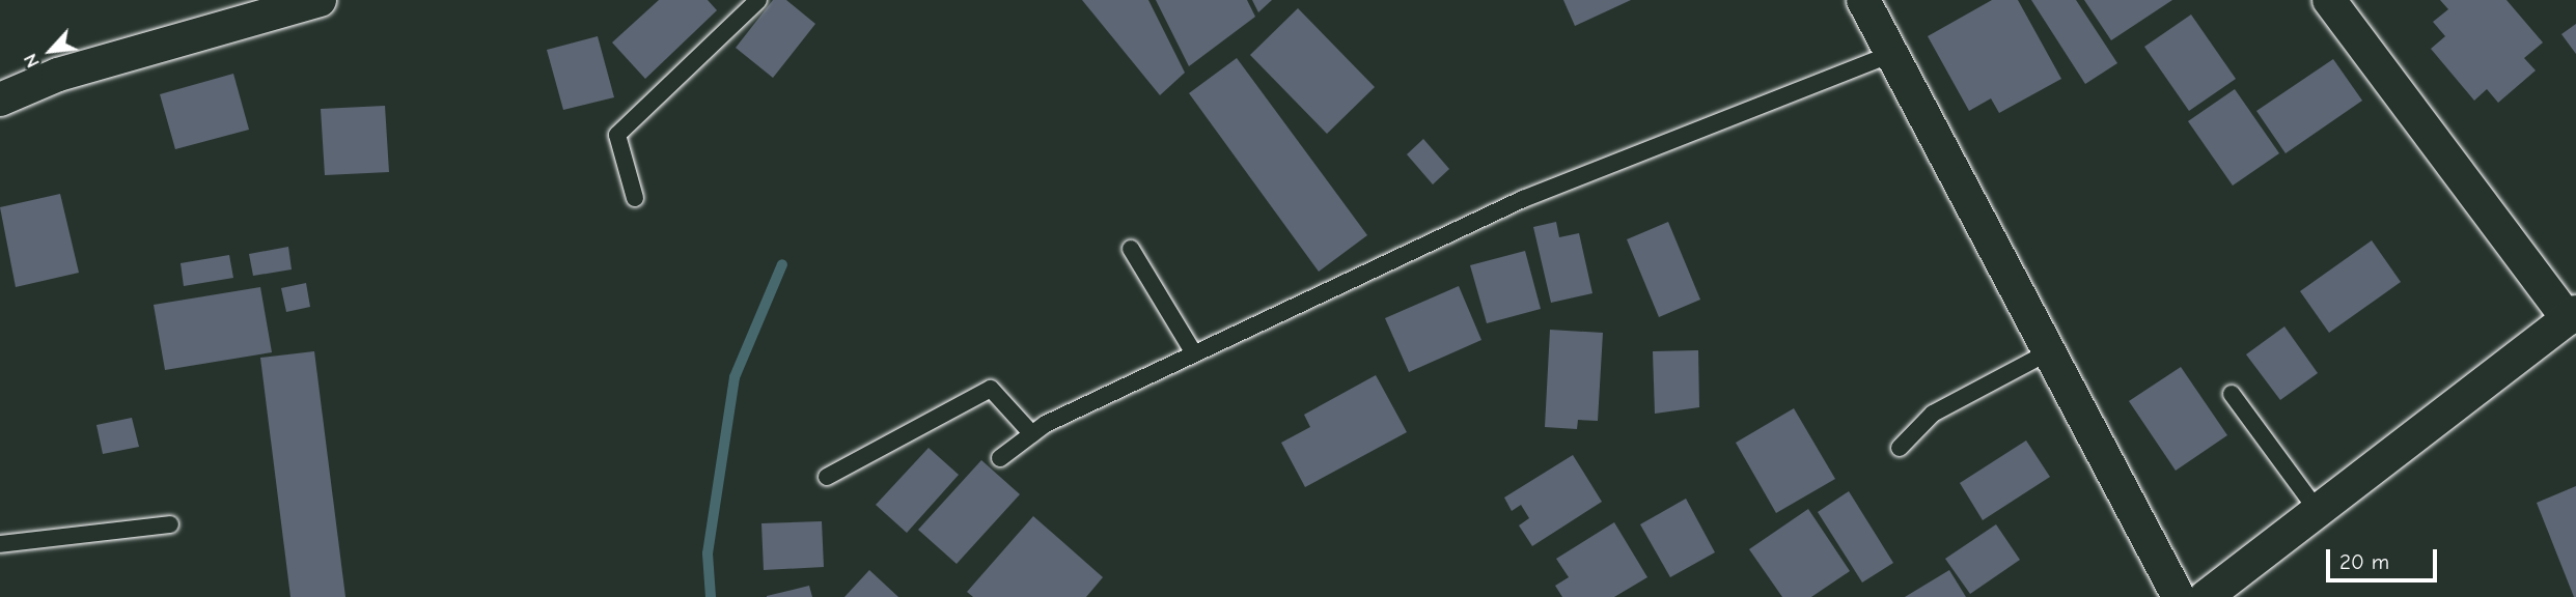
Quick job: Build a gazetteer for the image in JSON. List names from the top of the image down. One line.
{"scale_bar":"20 m","north":"bottom left"}
